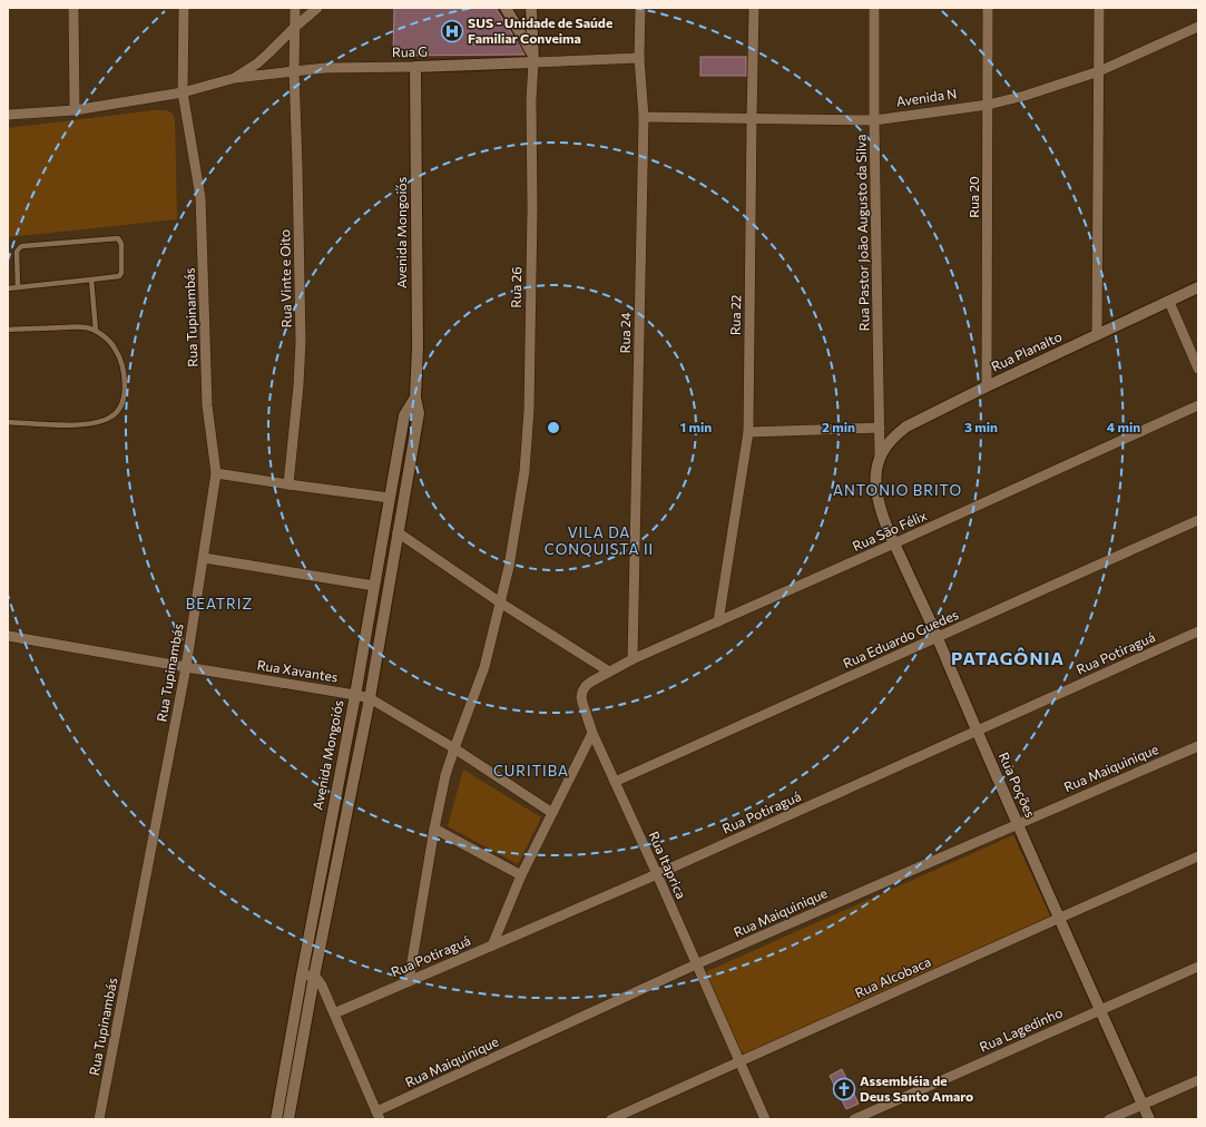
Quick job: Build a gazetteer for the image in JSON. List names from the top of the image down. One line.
{"streets":{"street":["Rua G","Avenida N","Rua 20","Avenida Mongoiós","Rua Pastor João Augusto da Silva","Rua Vinte e Oito","Rua 26","Rua 22","Rua Tupinambás","Rua 24","Rua Planalto","Rua São Félix","Rua Eduardo Guedes","Rua Potiraguá","Rua Xavantes","Rua Maiquinique","Rua Poções","Rua Itaprica","Rua Alcobaca","Rua Lagedinho"]},"crossings":[["Rua G","Avenida Mongoiós"],["Rua G","Rua Vinte e Oito"],["Rua G","Rua 26"],["Rua G","Rua Tupinambás"],["Rua G","Rua 24"],["Avenida N","Rua 20"],["Avenida N","Rua Pastor João Augusto da Silva"],["Avenida N","Rua 22"],["Avenida N","Rua 24"],["Rua 20","Rua Planalto"],["Avenida Mongoiós","Rua Xavantes"],["Rua Pastor João Augusto da Silva","Rua Planalto"],["Rua Pastor João Augusto da Silva","Rua Poções"],["Rua 26","Rua Potiraguá"],["Rua 26","Rua Xavantes"],["Rua 22","Rua São Félix"],["Rua Tupinambás","Rua Xavantes"],["Rua 24","Rua São Félix"],["Rua Planalto","Rua Poções"],["Rua São Félix","Rua Poções"],["Rua São Félix","Rua Itaprica"],["Rua Eduardo Guedes","Rua Poções"],["Rua Eduardo Guedes","Rua Itaprica"],["Rua Potiraguá","Rua Poções"],["Rua Potiraguá","Rua Itaprica"],["Rua Maiquinique","Rua Poções"],["Rua Maiquinique","Rua Itaprica"],["Rua Poções","Rua Alcobaca"],["Rua Poções","Rua Lagedinho"],["Rua Itaprica","Rua Alcobaca"]],"districts":["ANTONIO BRITO","VILA DA CONQUISTA II","BEATRIZ","PATAGÔNIA","CURITIBA"],"places":{"hospital":["SUS - Unidade de Saúde Familiar Conveima"],"church":["Assembléia de Deus Santo Amaro"]},"rings":["1 min","2 min","3 min","4 min"]}
